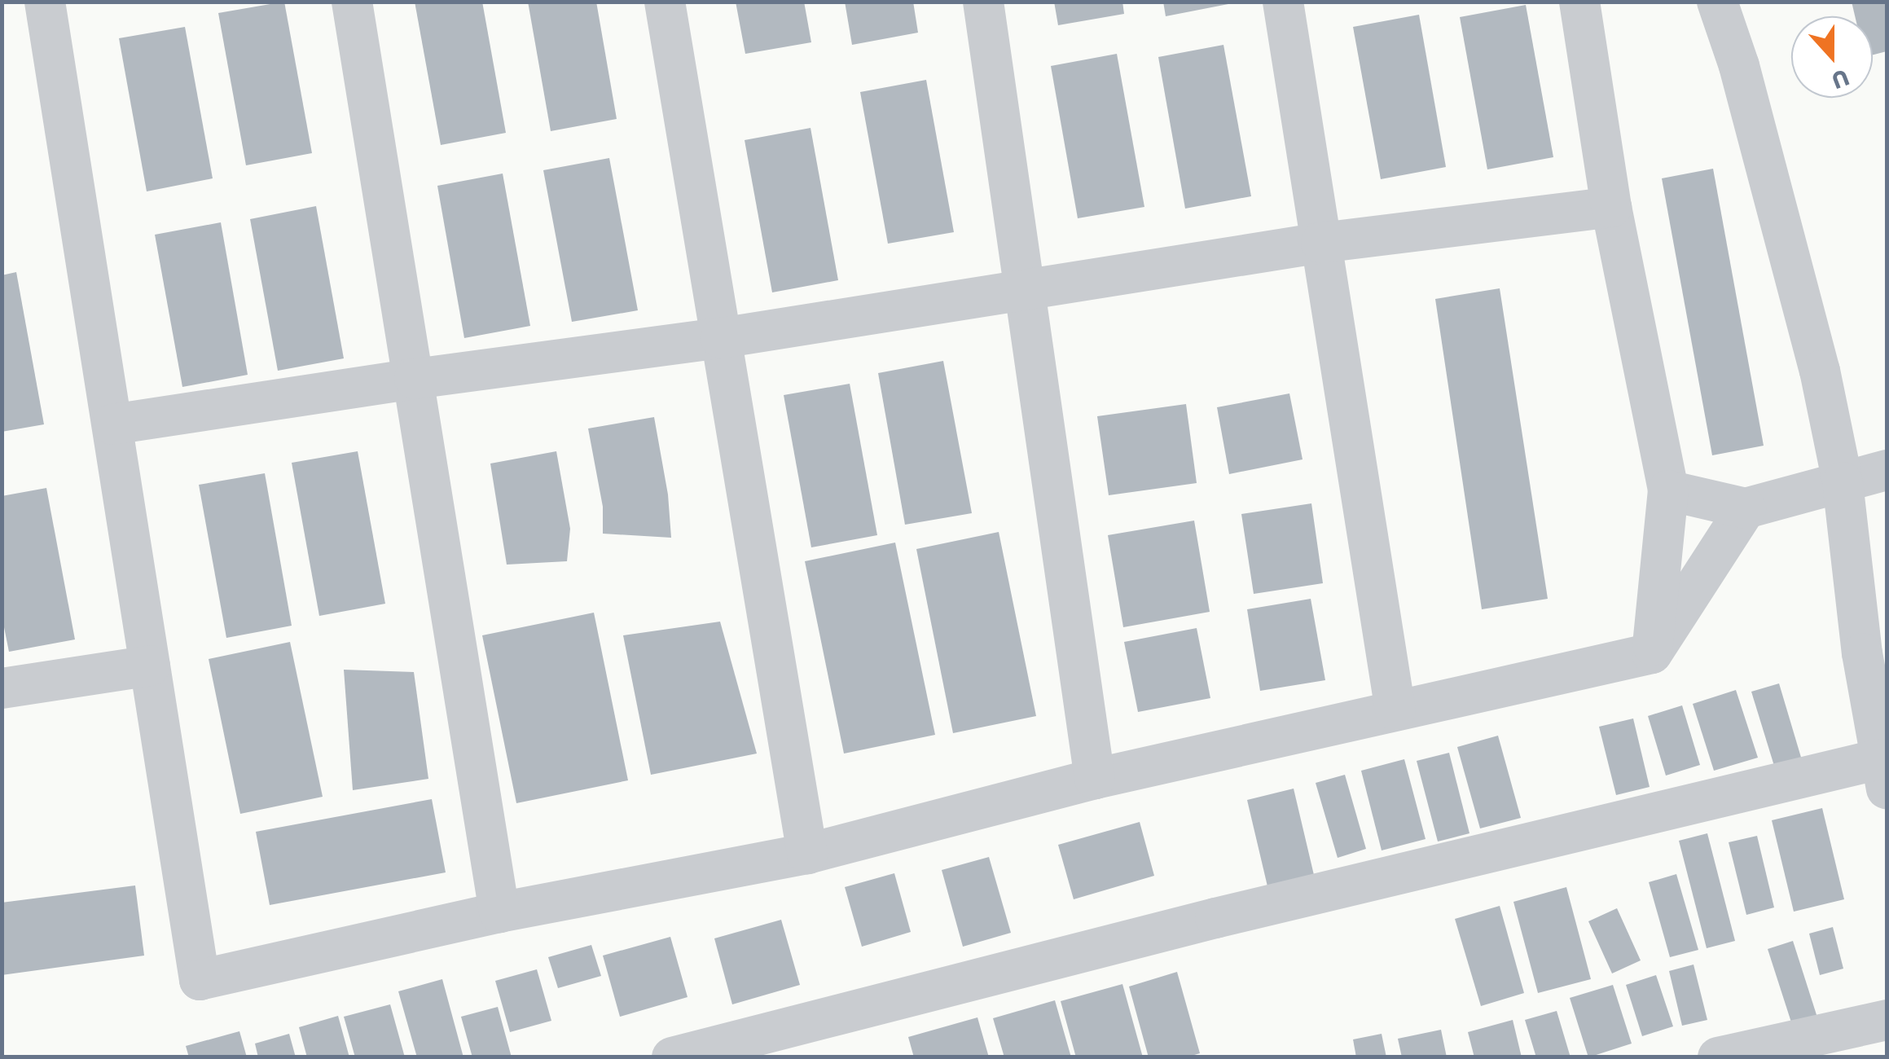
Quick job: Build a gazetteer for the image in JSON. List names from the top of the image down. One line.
{"north":"bottom"}
